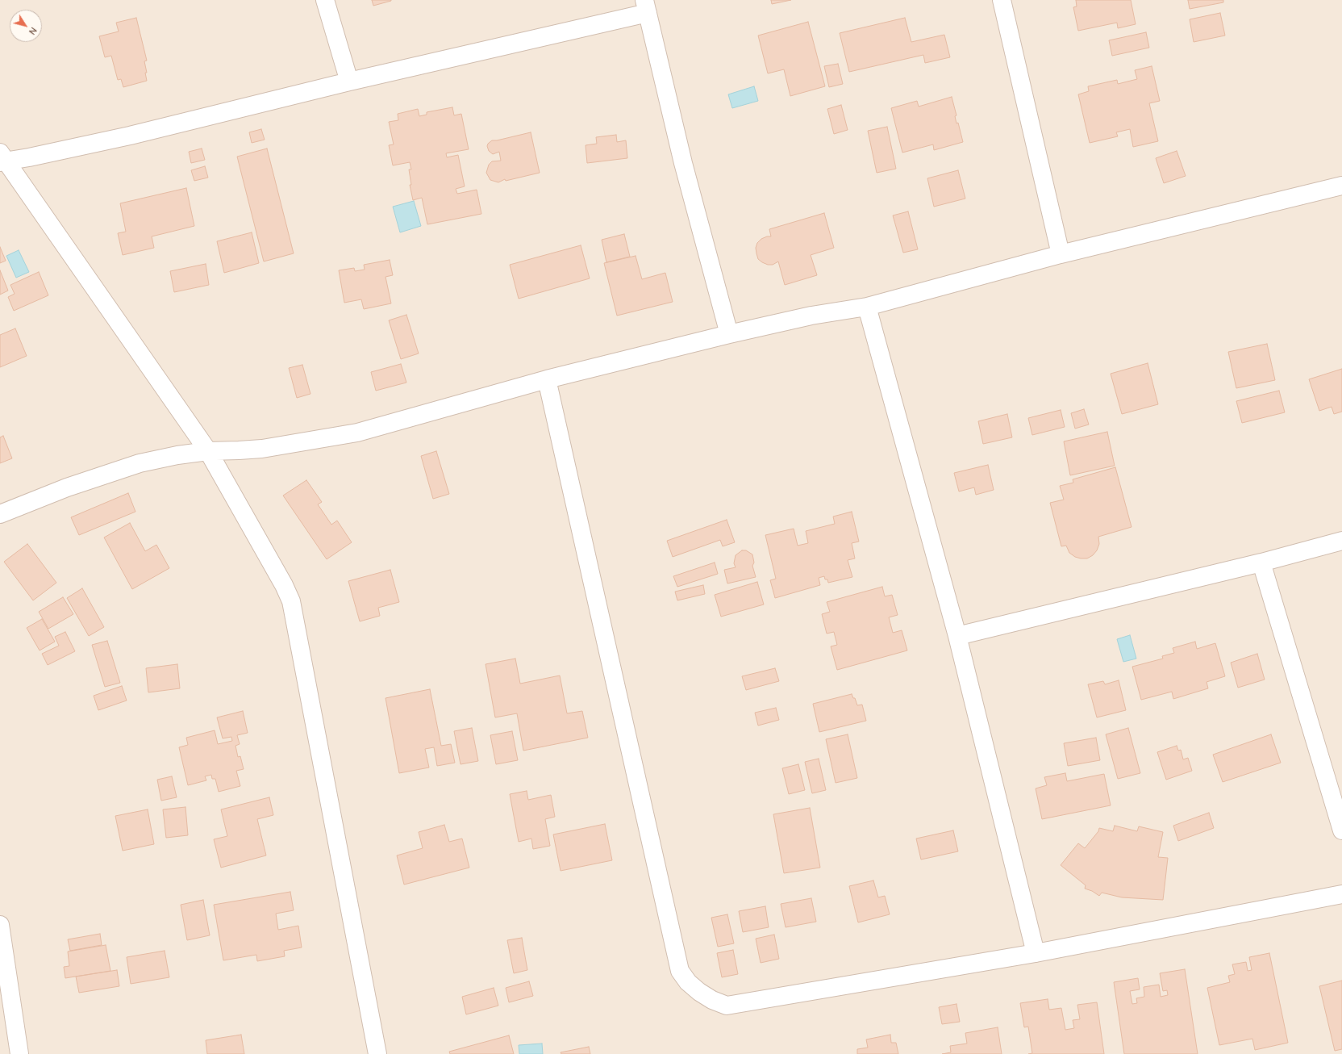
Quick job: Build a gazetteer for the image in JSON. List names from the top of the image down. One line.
{"north":"bottom right"}
